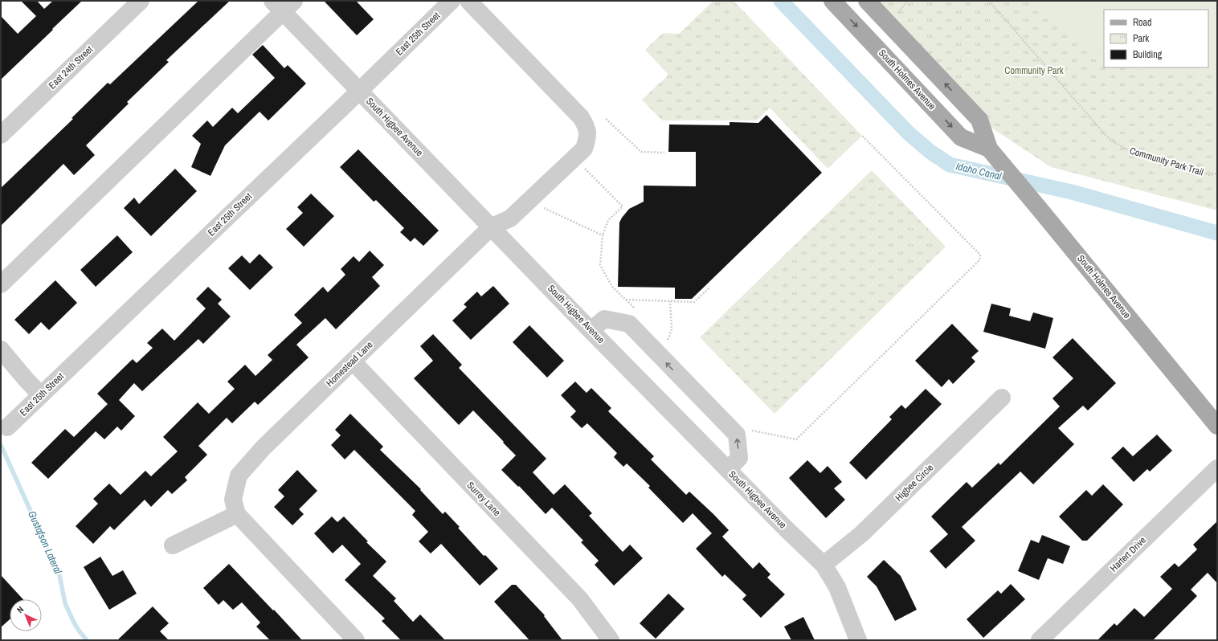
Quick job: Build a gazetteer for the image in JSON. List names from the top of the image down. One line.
{"streets":{"main road":["South Holmes Avenue"],"street":["East 25th Street","East 24th Street","South Higbee Avenue","Homestead Lane","Higbee Circle","Surrey Lane","Hartert Drive"],"path":["Community Park Trail"]},"crossings":[["East 25th Street","South Higbee Avenue"],["South Higbee Avenue","Homestead Lane"],["South Higbee Avenue","Higbee Circle"],["Homestead Lane","Surrey Lane"]],"water":["Idaho Canal","Gustafson Lateral"],"parks":["Community Park"],"legend":["Road","Park","Building"],"north":"top left"}
